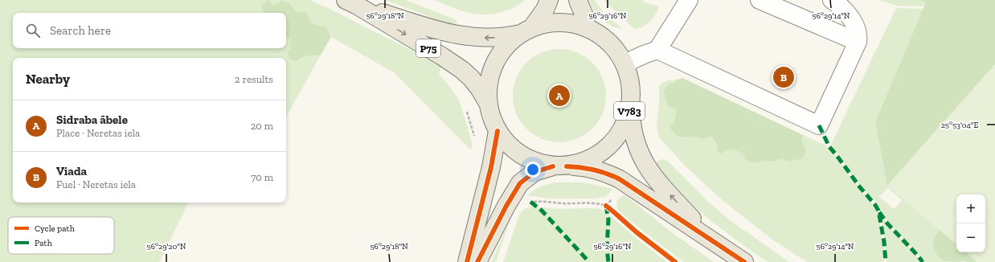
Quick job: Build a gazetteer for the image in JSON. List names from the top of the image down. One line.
{"streets":{"main road":["P75","V783"]},"crossings":[["P75","V783"]],"legend":["Cycle path","Path"],"page":{"search":"Search here","heading":["Nearby","2 results"],"pins":["B","A"],"list":[{"mark":"A","name":"Sidraba ābele","note":"Place · Neretas iela","value":"20 m"},{"mark":"B","name":"Viada","note":"Fuel · Neretas iela","value":"70 m"}],"map_buttons":["+","−"]},"coordinates":["56°29'18\"N","56°29'16\"N","56°29'14\"N","25°53'04\"E","56°29'20\"N"]}
